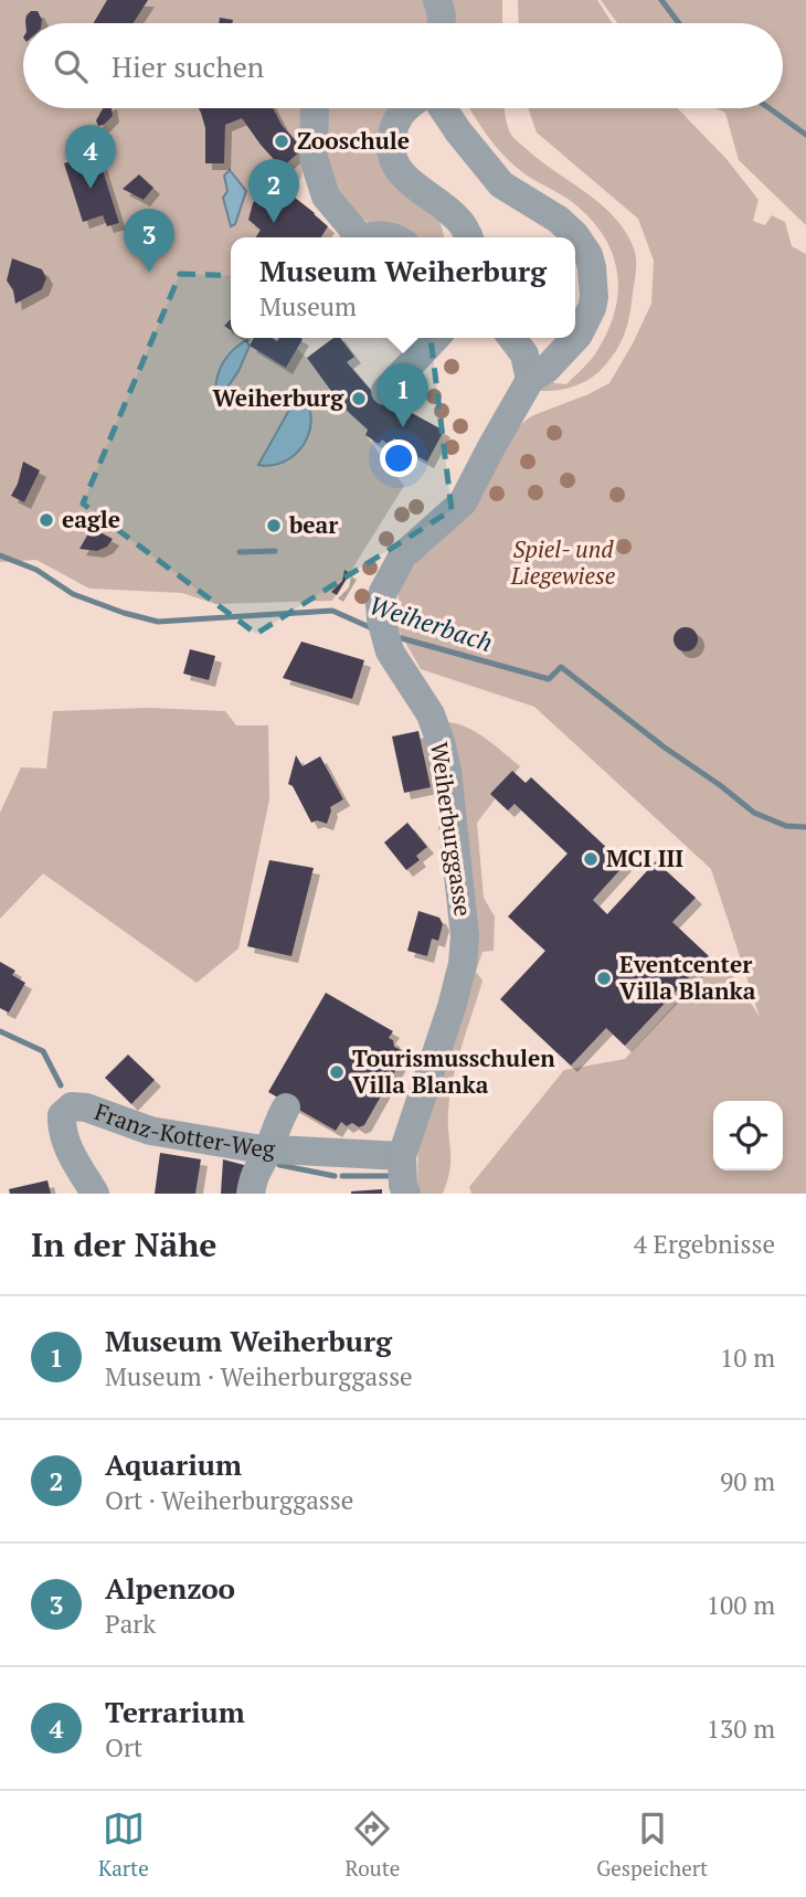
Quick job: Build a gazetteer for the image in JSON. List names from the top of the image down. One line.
{"streets":{"street":["Weiherburggasse","Franz-Kotter-Weg"]},"crossings":[["Weiherburggasse","Franz-Kotter-Weg"]],"water":["Weiherbach"],"parks":["Spiel- und Liegewiese"],"places":["Zooschule","Weiherburg","eagle","bear","MCI III","Eventcenter Villa Blanka","Tourismusschulen Villa Blanka"],"page":{"search":"Hier suchen","pins":["4","2","3","1"],"popup":["Museum Weiherburg","Museum"],"heading":["In der Nähe","4 Ergebnisse"],"list":[{"mark":"1","name":"Museum Weiherburg","note":"Museum · Weiherburggasse","value":"10 m"},{"mark":"2","name":"Aquarium","note":"Ort · Weiherburggasse","value":"90 m"},{"mark":"3","name":"Alpenzoo","note":"Park","value":"100 m"},{"mark":"4","name":"Terrarium","note":"Ort","value":"130 m"}],"nav":["Karte","Route","Gespeichert"]}}
